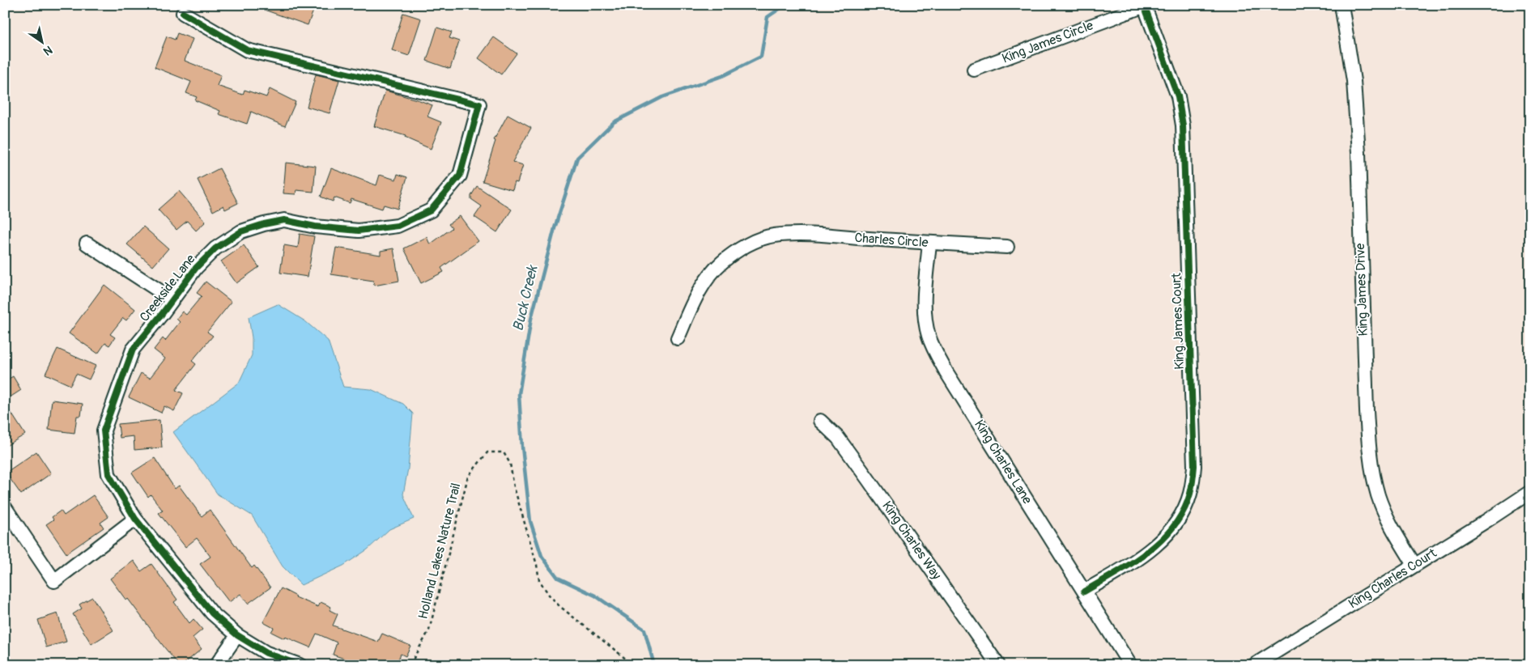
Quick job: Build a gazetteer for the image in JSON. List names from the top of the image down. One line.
{"streets":{"street":["King James Circle","Charles Circle","Creekside Lane","King James Drive","King James Court","King Charles Lane","King Charles Way","King Charles Court"],"path":["Holland Lakes Nature Trail"]},"crossings":[["King James Circle","King James Court"],["Charles Circle","King Charles Lane"],["King James Drive","King Charles Court"],["King James Court","King Charles Lane"]],"water":["Buck Creek"],"north":"bottom right"}
